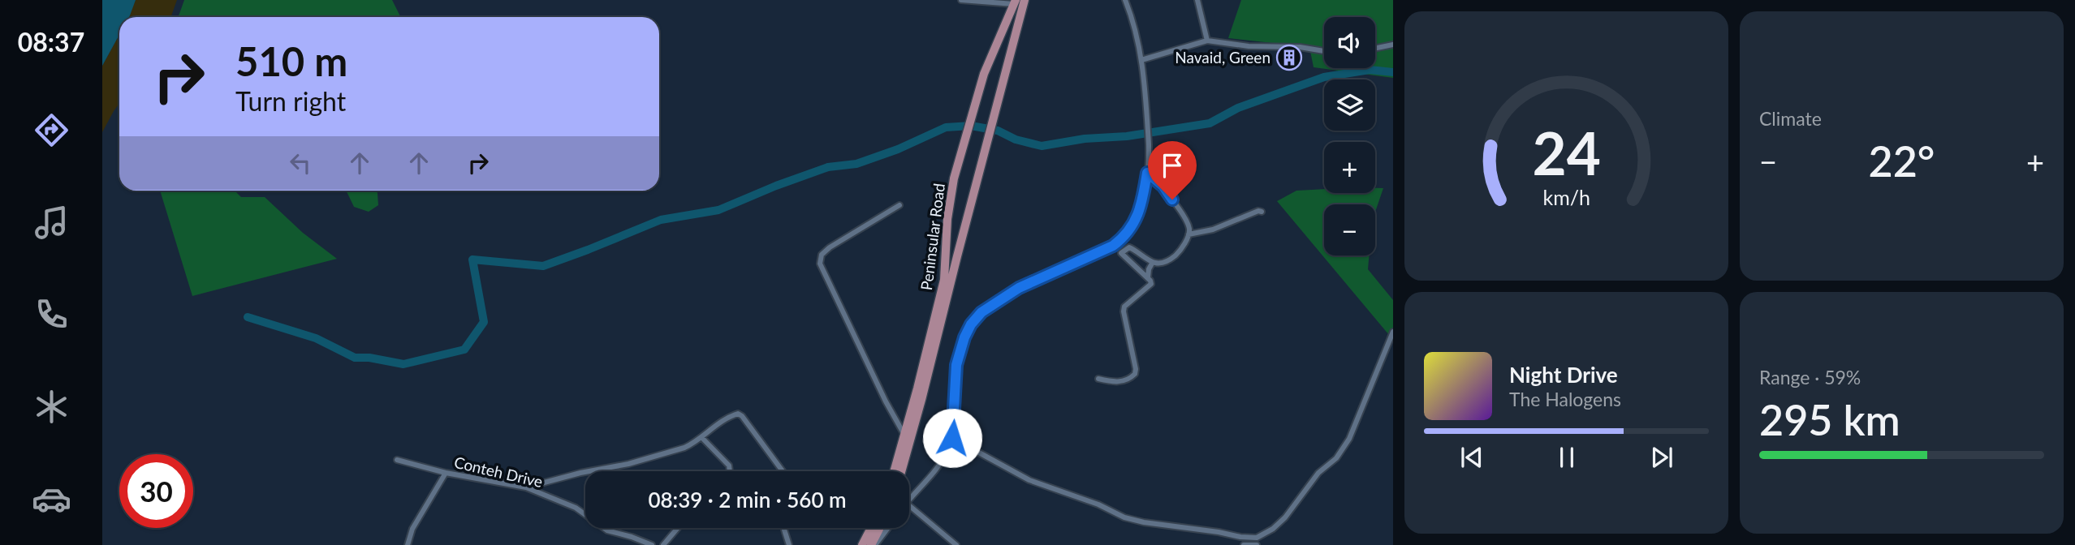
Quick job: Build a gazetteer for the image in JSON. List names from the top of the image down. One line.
{"streets":{"main road":["Peninsular Road"],"street":["Conteh Drive"]},"places":{"building":["Navaid, Green"]},"page":{"tabs":"08:37","tile":["Climate",["Range · 59%","295 km"]],"map_buttons":["+","−"],"turn":["510 m","Turn right"],"heat":["−","22°","+"],"song":["Night Drive","The Halogens"],"limit":"30","trip":"08:39 · 2 min · 560 m","gauge":["24","km/h"]}}
